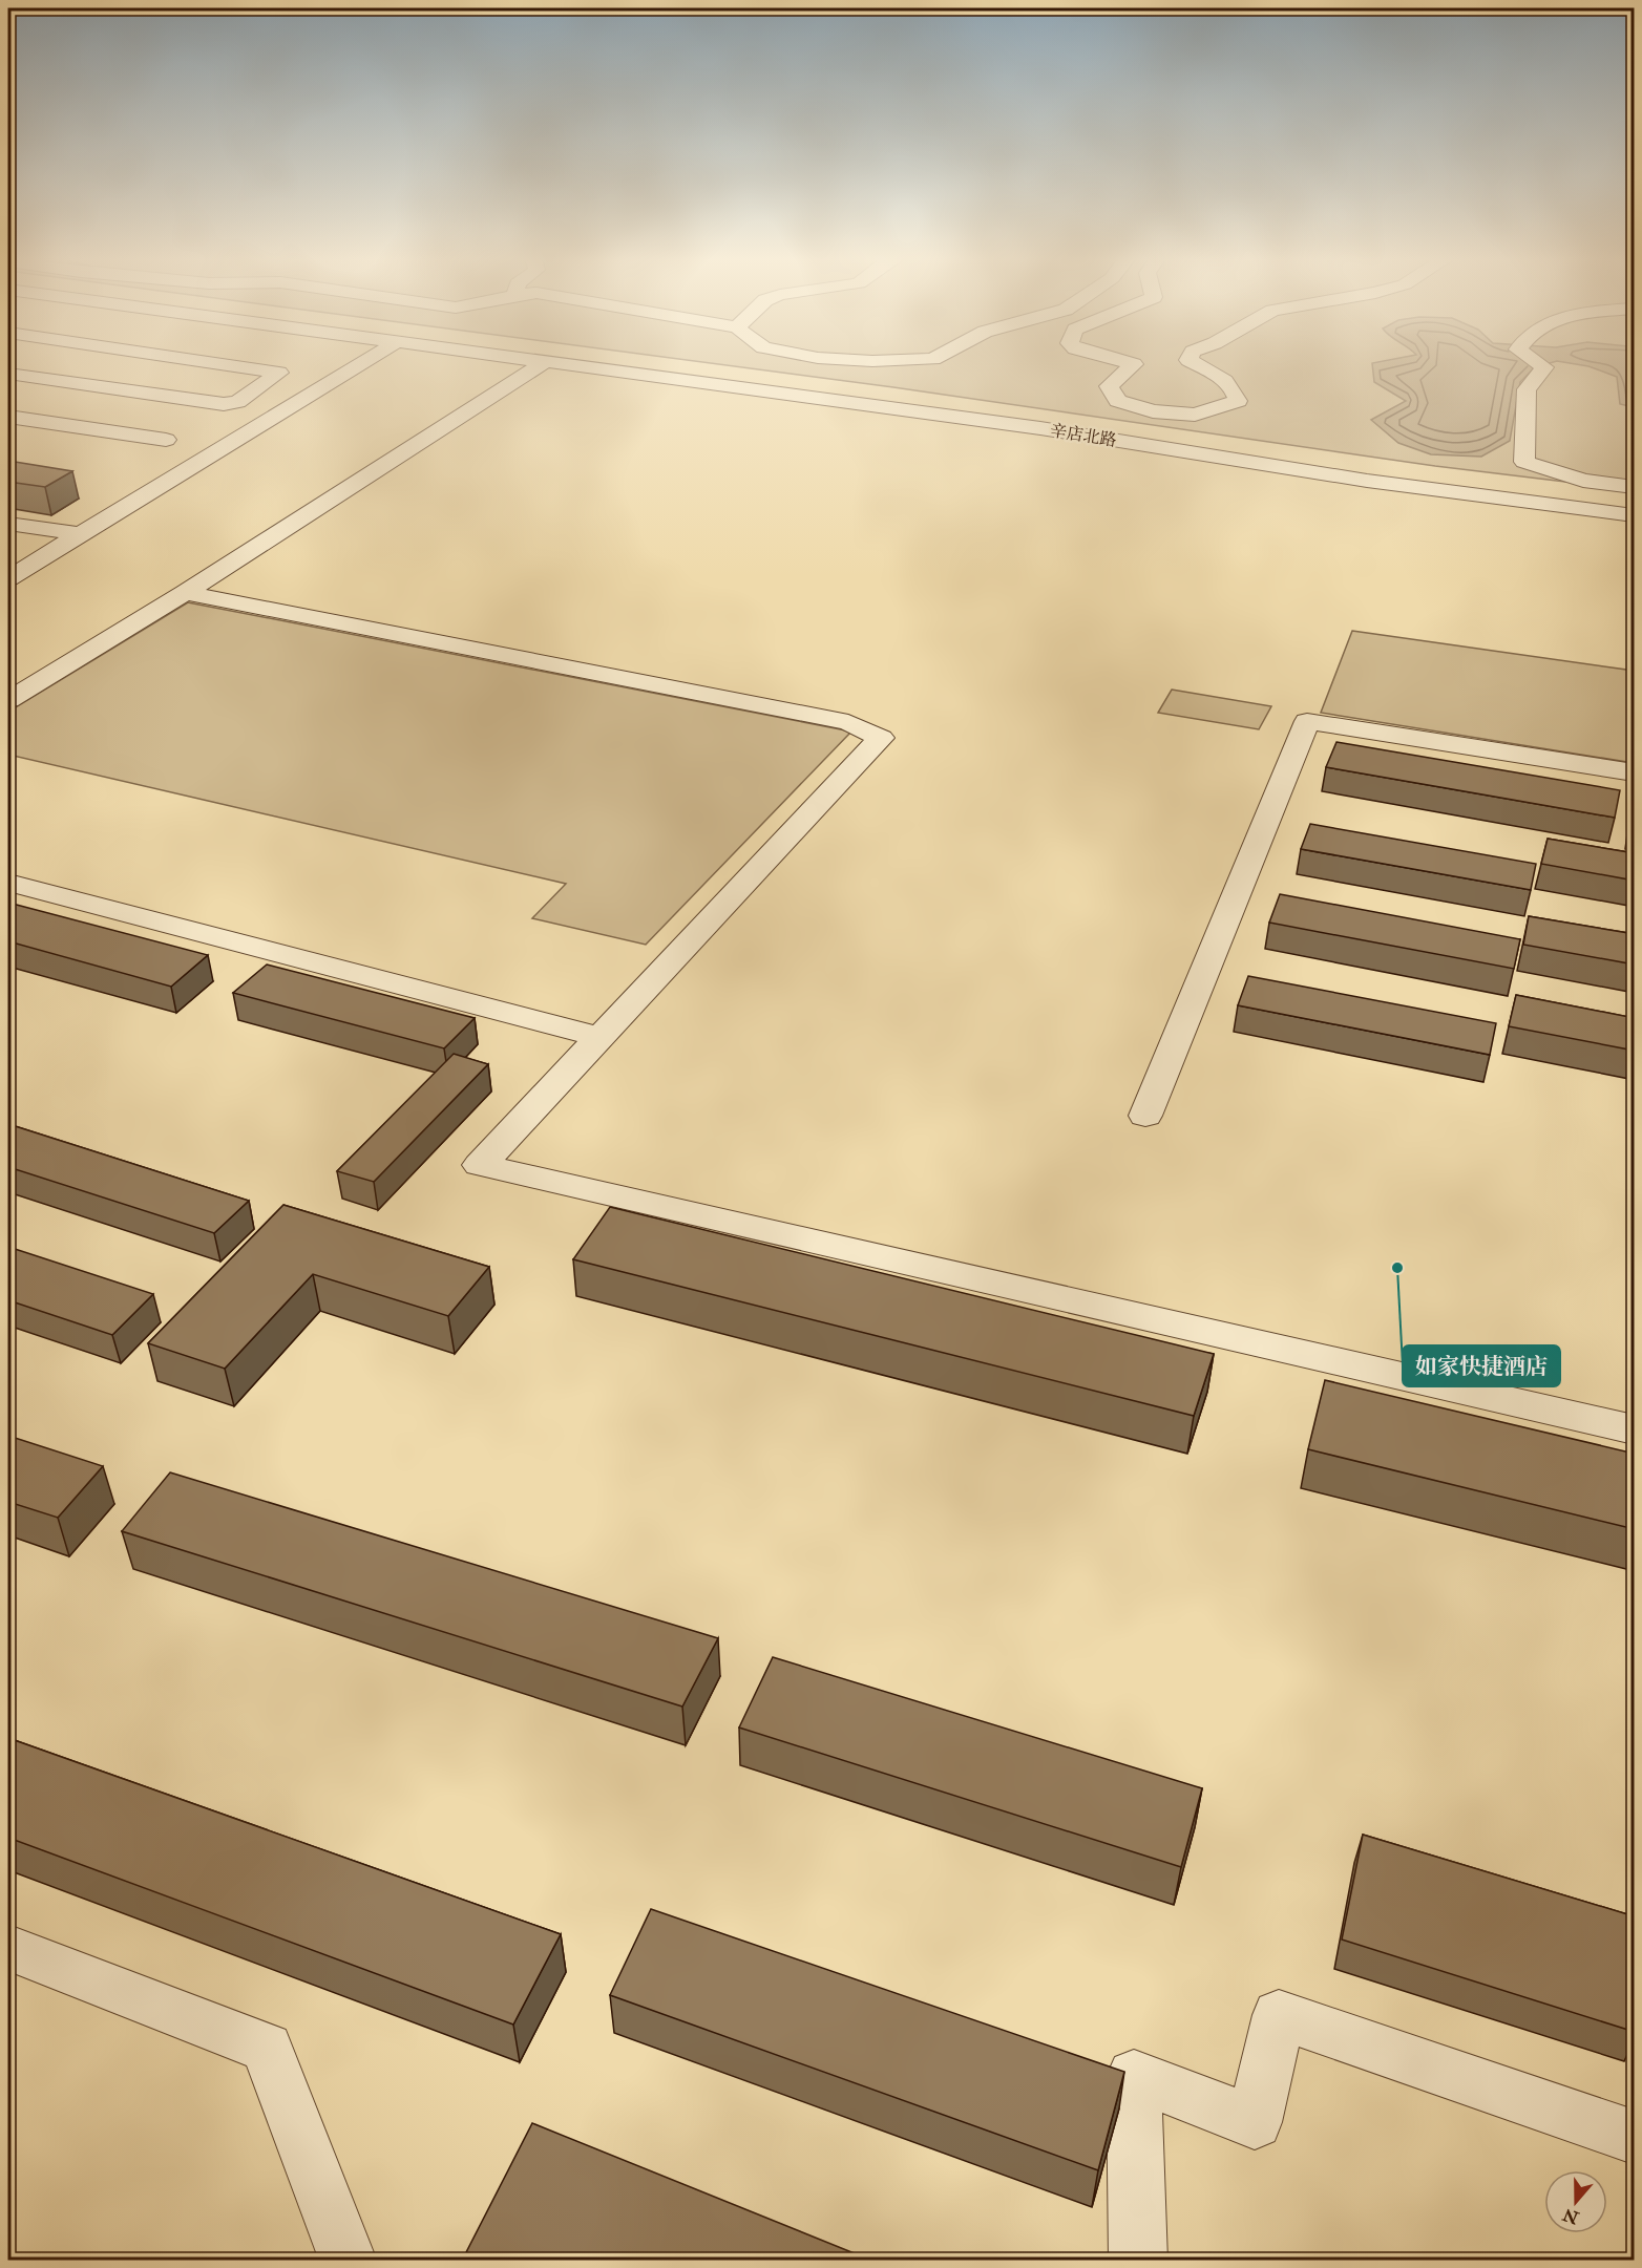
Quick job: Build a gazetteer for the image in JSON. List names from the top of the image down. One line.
{"streets":{"street":["辛店北路"]},"places":["如家快捷酒店"],"north":"bottom"}
